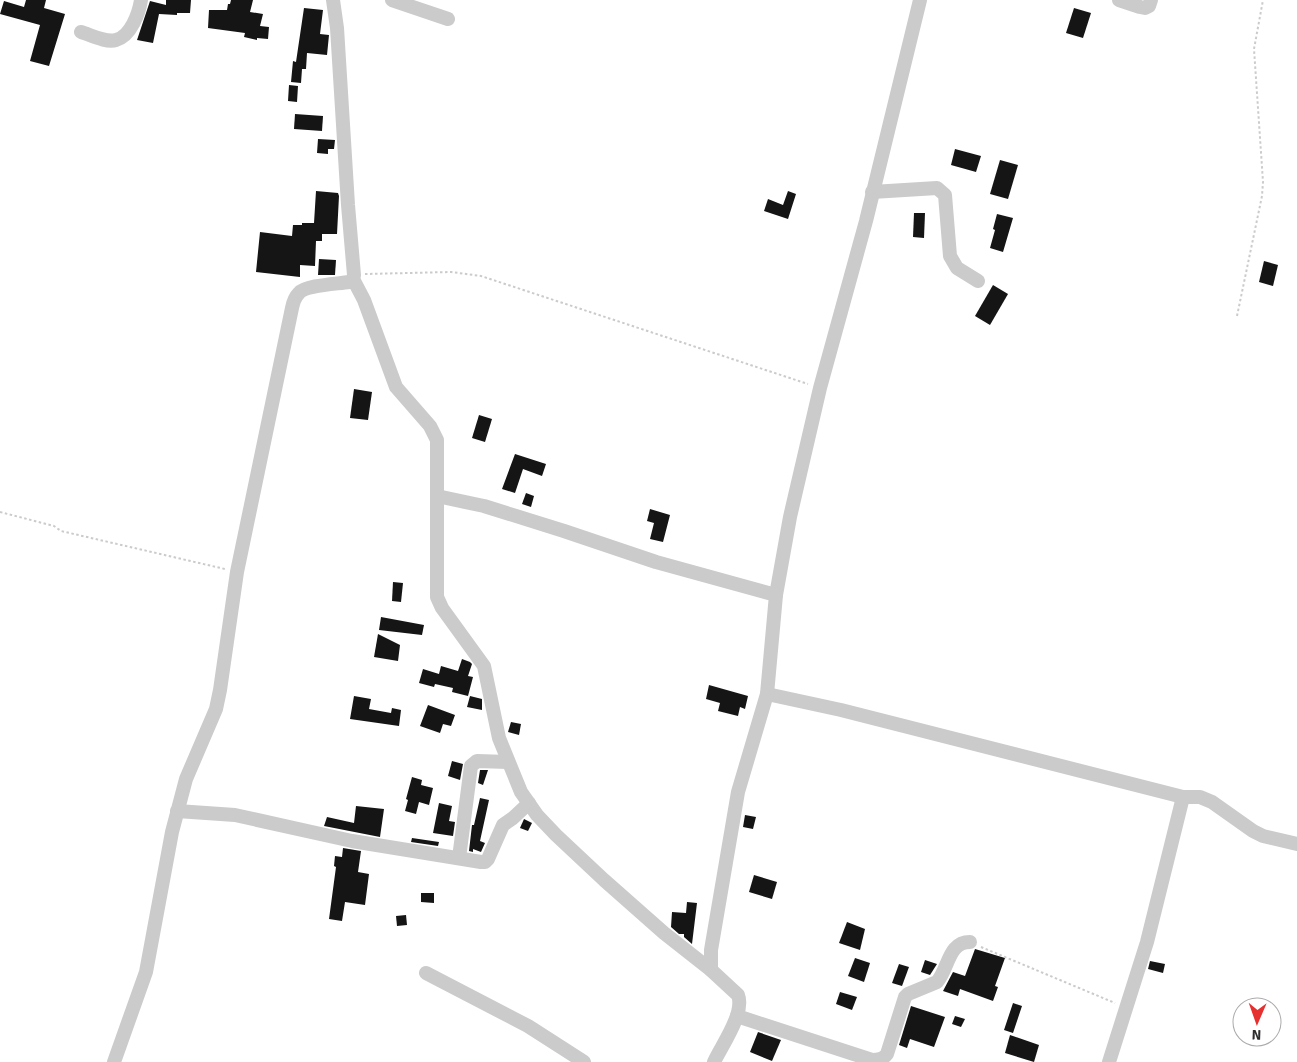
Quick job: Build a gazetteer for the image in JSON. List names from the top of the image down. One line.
{"north":"bottom"}
